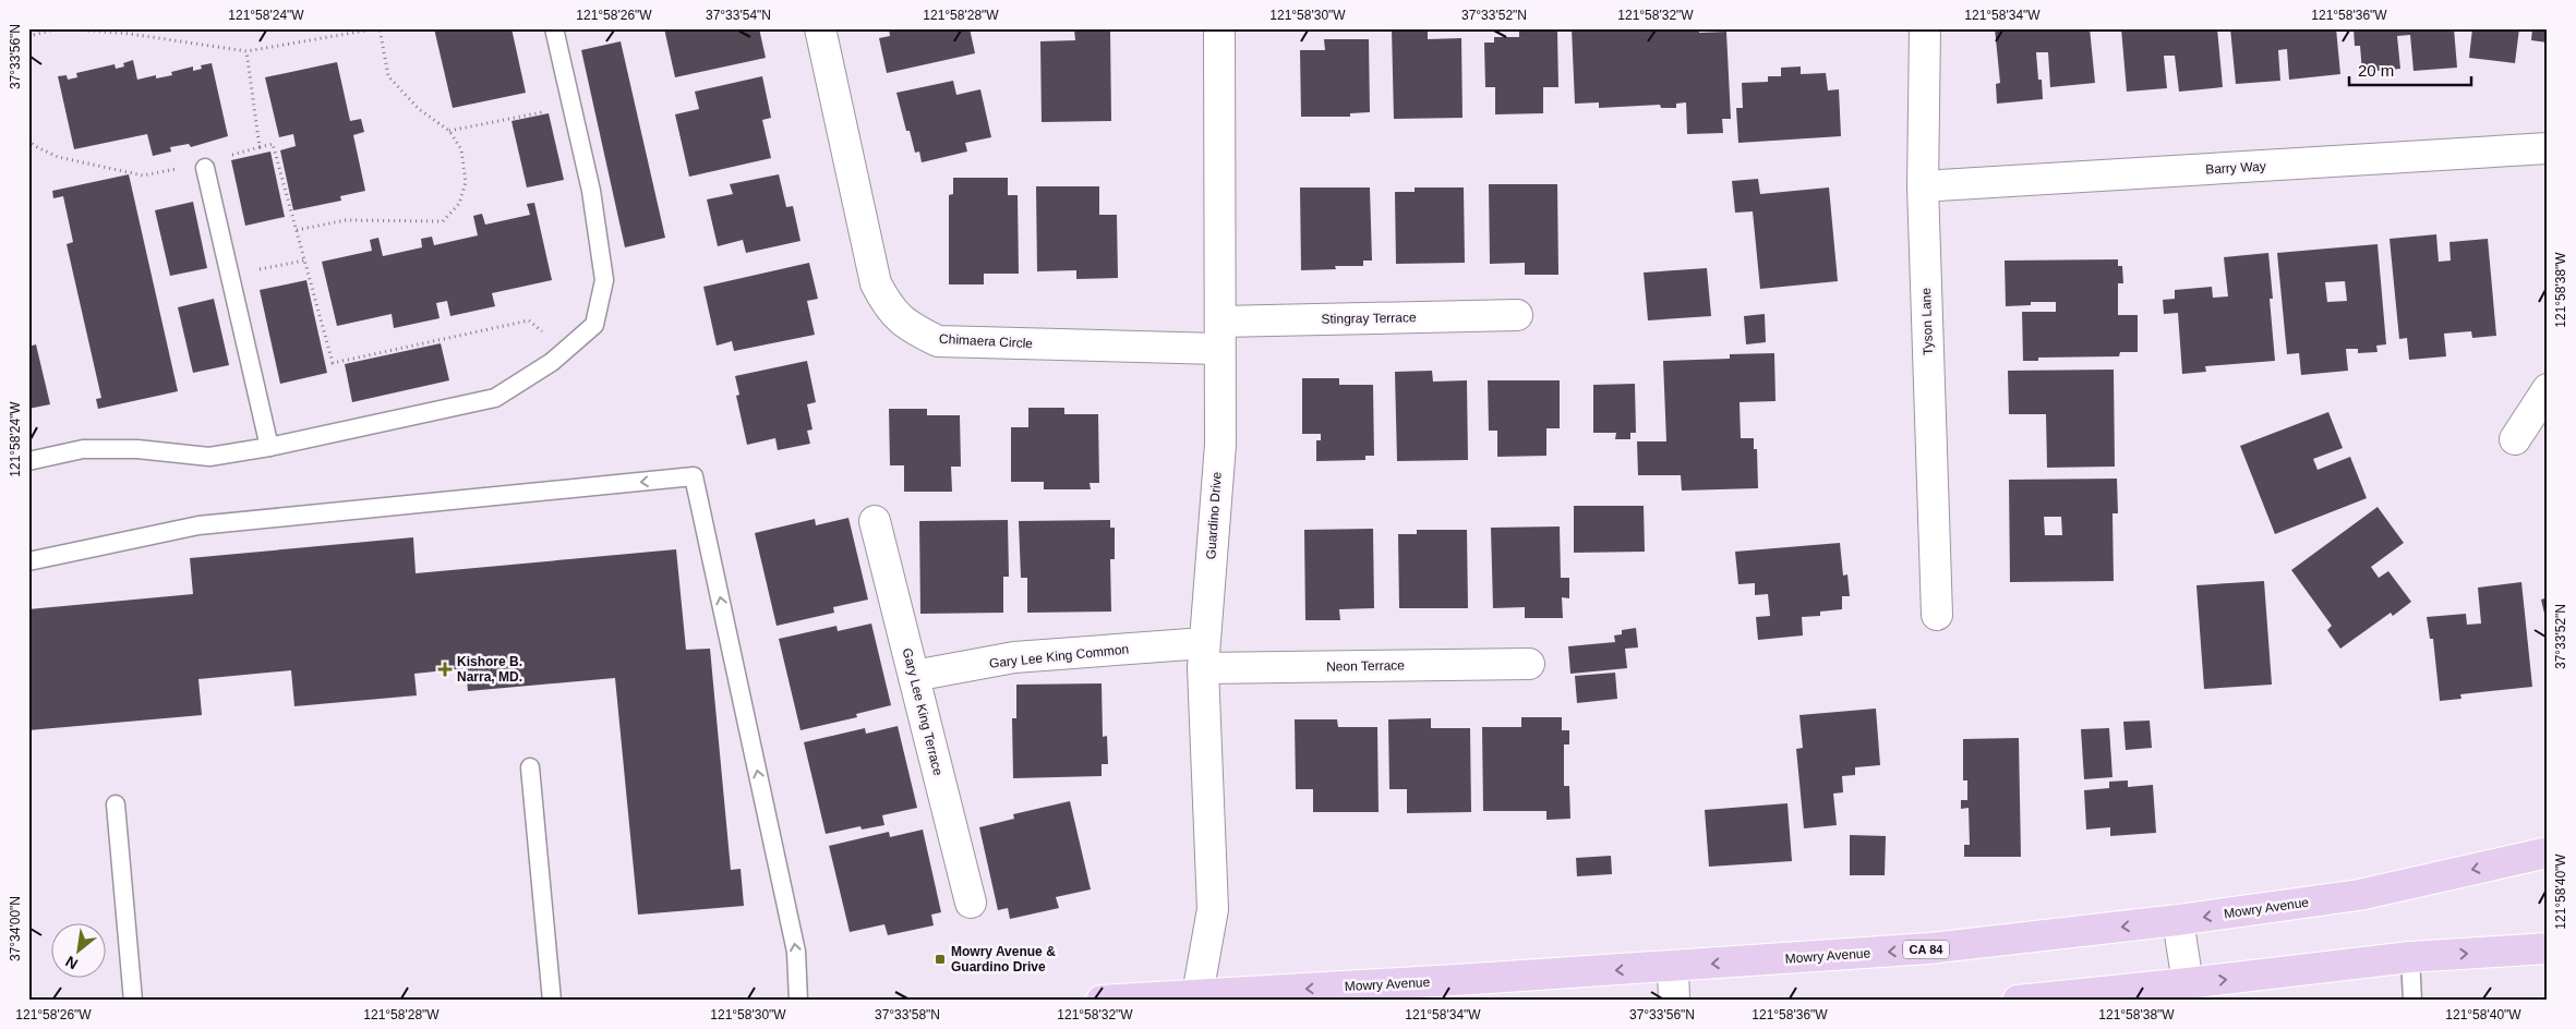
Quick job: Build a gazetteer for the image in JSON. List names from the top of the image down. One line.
{"streets":{"main road":["Mowry Avenue","CA 84"],"street":["Barry Way","Stingray Terrace","Tyson Lane","Chimaera Circle","Guardino Drive","Gary Lee King Common","Neon Terrace","Gary Lee King Terrace"]},"crossings":[["Barry Way","Tyson Lane"],["Stingray Terrace","Chimaera Circle"],["Stingray Terrace","Guardino Drive"],["Chimaera Circle","Guardino Drive"],["Guardino Drive","Gary Lee King Common"],["Guardino Drive","Neon Terrace"],["Guardino Drive","Mowry Avenue"],["Gary Lee King Common","Neon Terrace"],["Gary Lee King Common","Gary Lee King Terrace"]],"places":{"health":["Kishore B. Narra, MD."],"transit":["Mowry Avenue & Guardino Drive"]},"scale_bar":"20 m","north":"bottom left","coordinates":["121°58'24\"W","121°58'26\"W","37°33'54\"N","121°58'28\"W","121°58'30\"W","37°33'52\"N","121°58'32\"W","121°58'34\"W","121°58'36\"W","37°33'56\"N","121°58'38\"W","121°58'40\"W","37°34'00\"N","37°33'58\"N"]}
